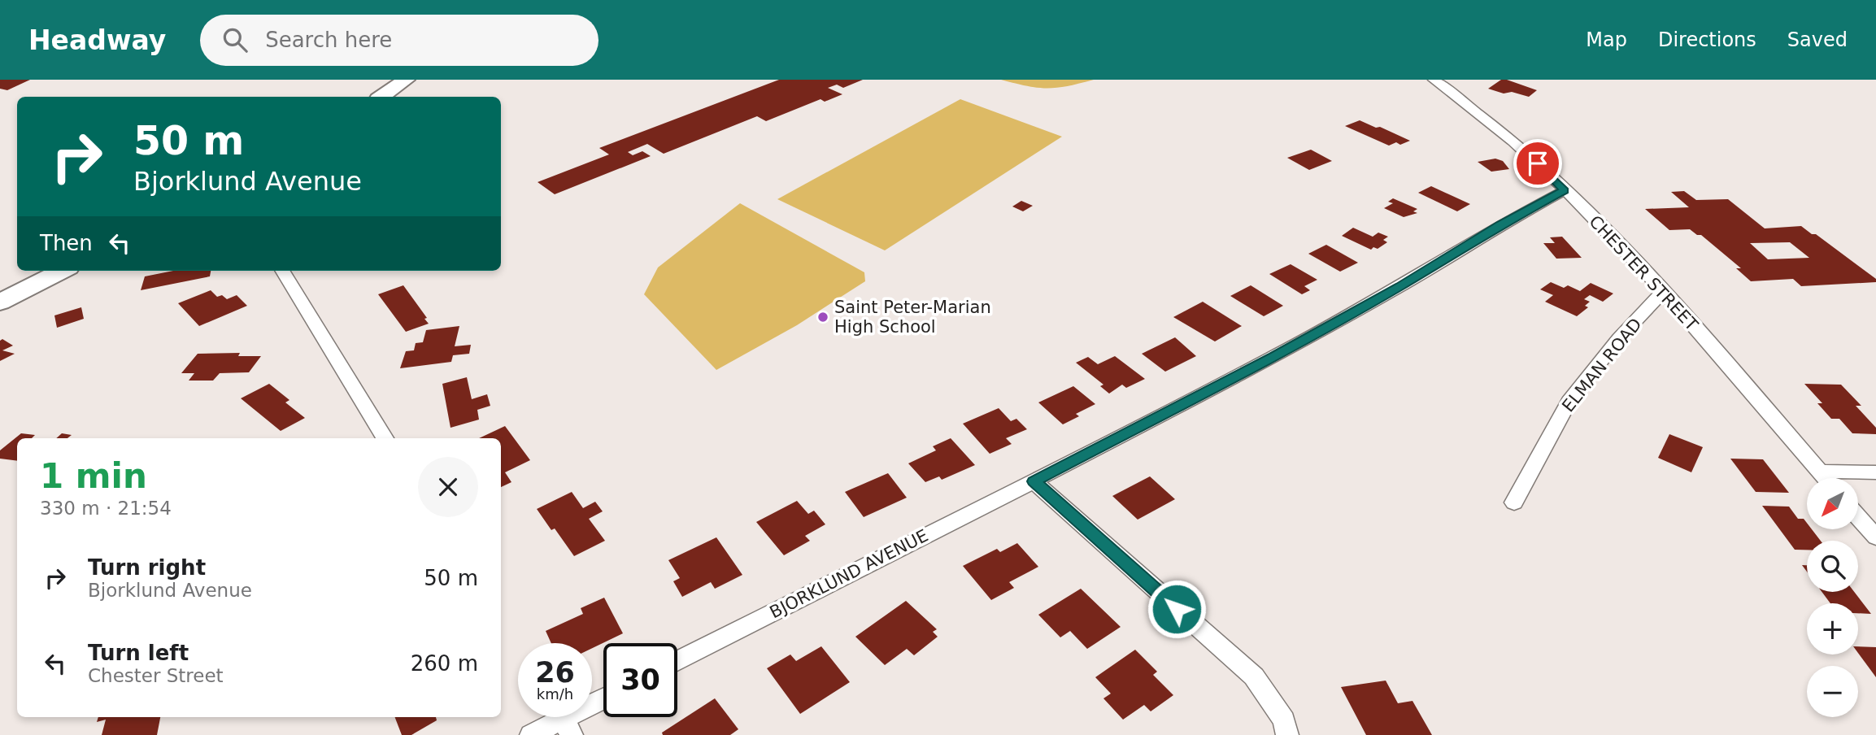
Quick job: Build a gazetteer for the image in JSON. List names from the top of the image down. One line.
{"streets":{"street":["CHESTER STREET","ELMAN ROAD","BJORKLUND AVENUE"]},"crossings":[["CHESTER STREET","ELMAN ROAD"],["CHESTER STREET","BJORKLUND AVENUE"]],"places":["Saint Peter-Marian High School"],"north":"bottom left","page":{"header":"Headway","search":"Search here","nav":["Map","Directions","Saved"],"turn":["50 m","Bjorklund Avenue"],"then":"Then","heading":["1 min","330 m · 21:54"],"map_buttons":["+","−"],"list":[{"name":"Turn right","note":"Bjorklund Avenue","value":"50 m"},{"name":"Turn left","note":"Chester Street","value":"260 m"}],"speed":"26 km/h","limit":"30"}}
